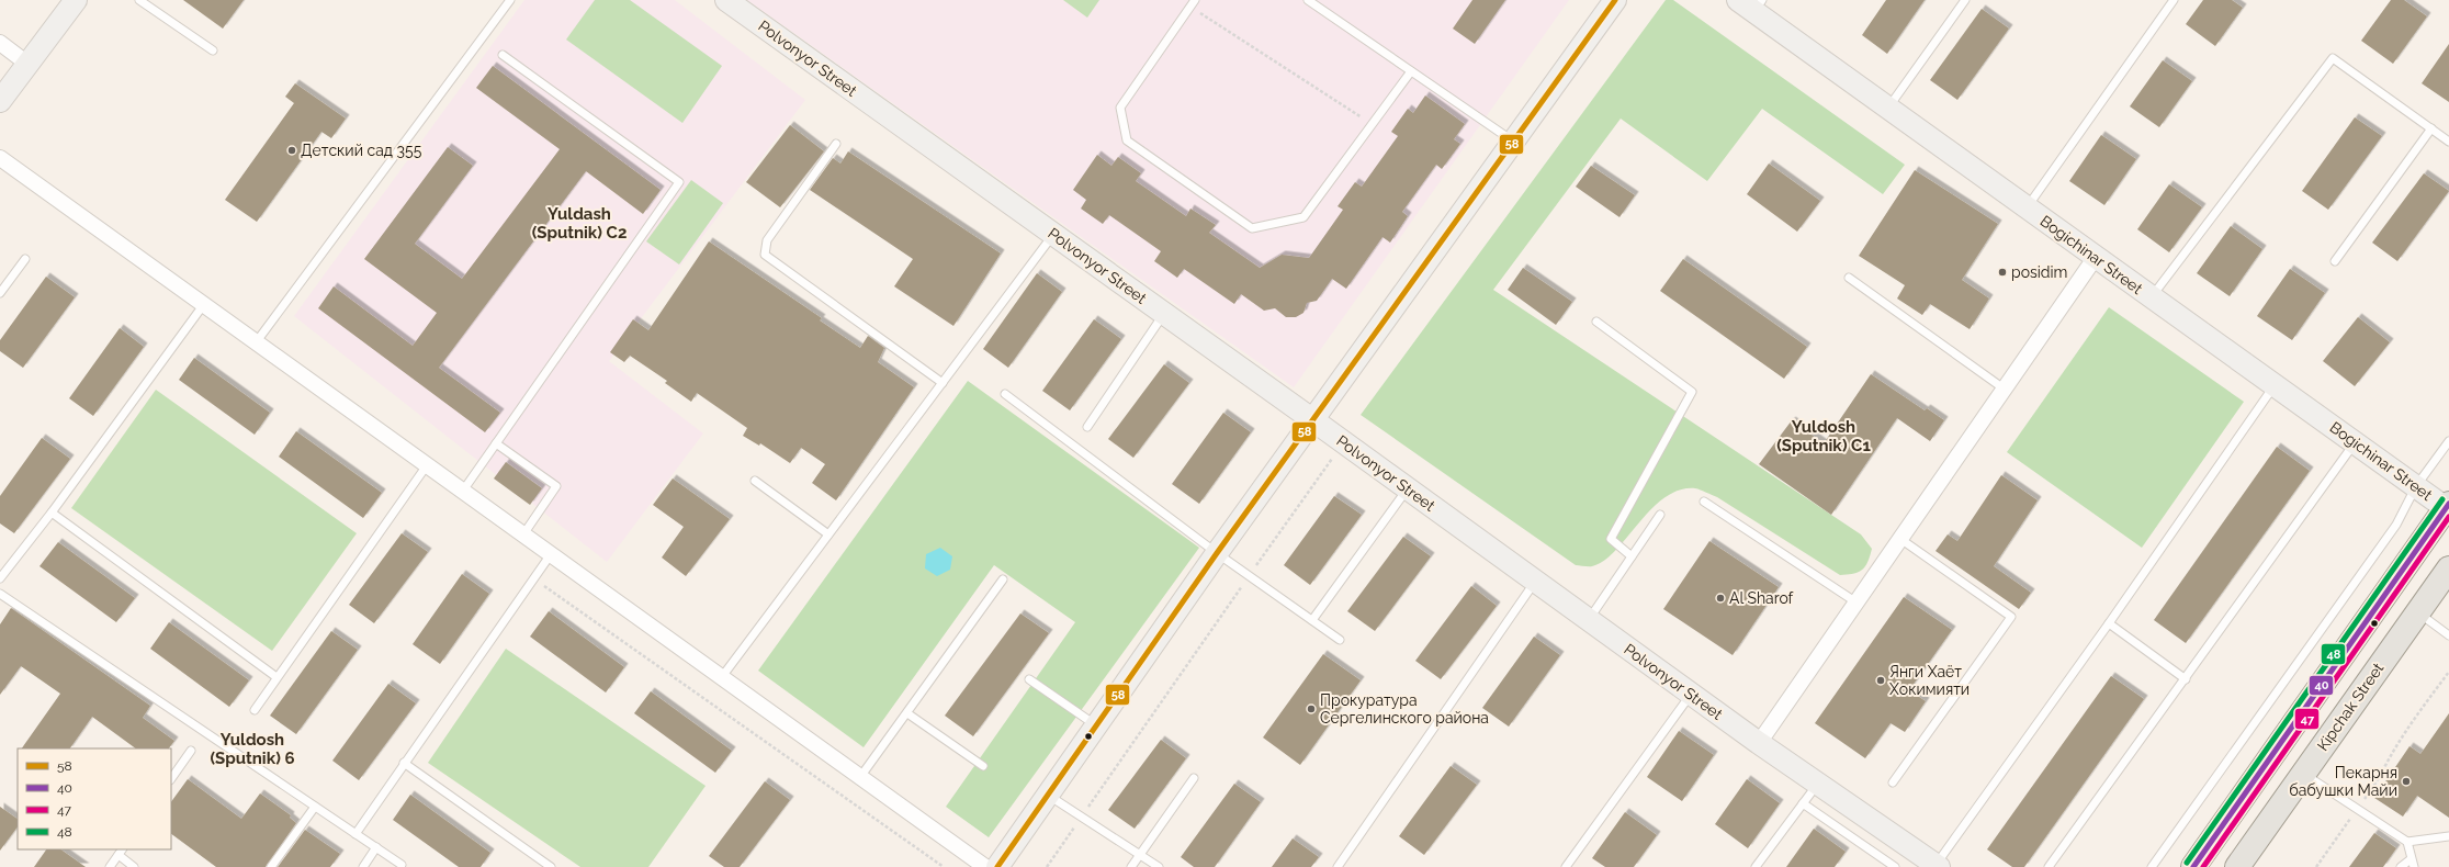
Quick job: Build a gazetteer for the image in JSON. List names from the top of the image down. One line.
{"streets":{"main road":["Kipchak Street"],"street":["Polvonyor Street","Bogichinar Street"]},"districts":["Yuldash (Sputnik) C2","Yuldosh (Sputnik) C1","Yuldosh (Sputnik) 6"],"places":["Детский сад 355","posidim","Al Sharof","Янги Хаёт Хокимияти","Прокуратура Сергелинского района","Пекарня бабушки Майи"],"lines":["transit line 58","transit line 48","transit line 40","transit line 47"],"legend":["58","40","47","48"]}
